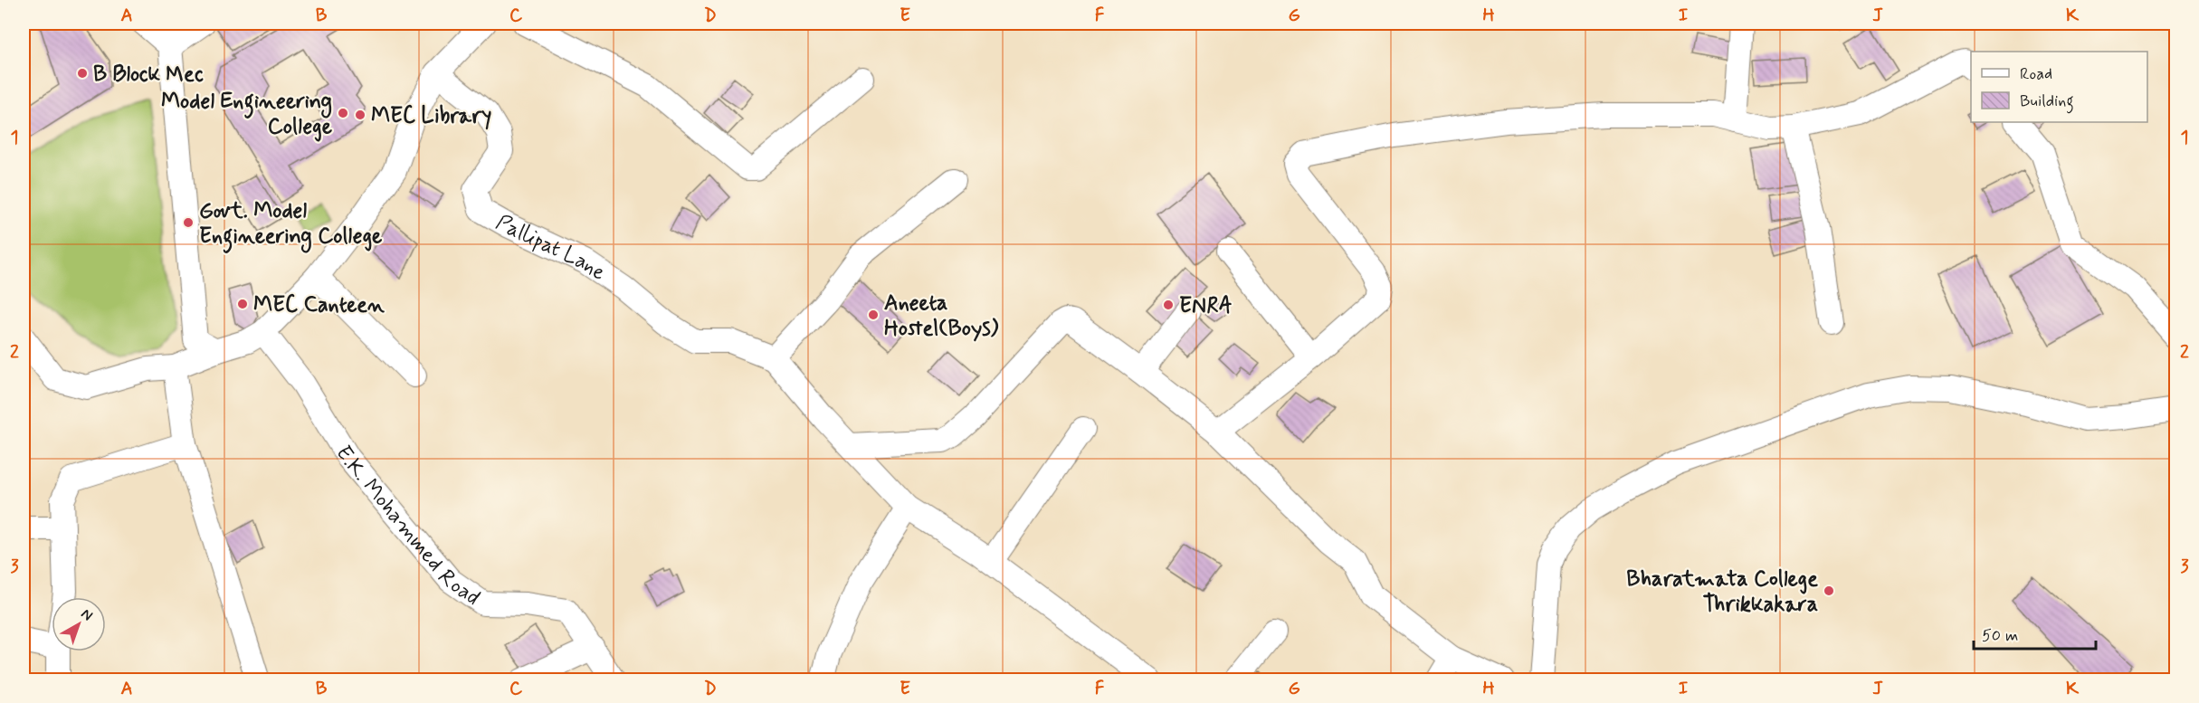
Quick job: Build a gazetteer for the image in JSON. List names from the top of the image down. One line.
{"streets":{"street":["Pallipat Lane","E.K. Mohammed Road"]},"places":["B Block Mec","Model Engineering College","MEC Library","Govt. Model Engineering College","MEC Canteen","ENRA","Aneeta Hostel(Boys)","Bharatmata College Thrikkakara"],"legend":["Road","Building"],"scale_bar":"50 m","north":"top right","grid":{"columns":["A","B","C","D","E","F","G","H","I","J","K"],"rows":["1","2","3"]}}
